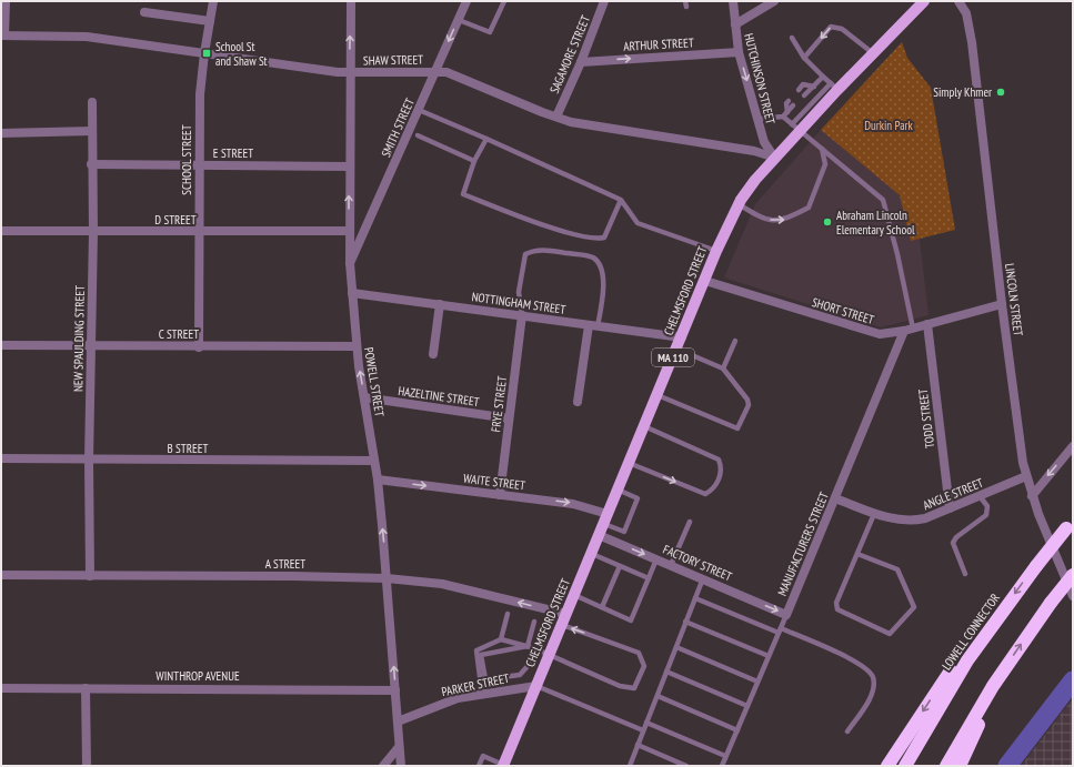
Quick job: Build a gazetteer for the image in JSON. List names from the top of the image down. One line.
{"streets":{"highway":["LOWELL CONNECTOR"],"main road":["CHELMSFORD STREET","MA 110"],"street":["ARTHUR STREET","SAGAMORE STREET","SHAW STREET","HUTCHINSON STREET","SMITH STREET","E STREET","SCHOOL STREET","D STREET","LINCOLN STREET","NOTTINGHAM STREET","SHORT STREET","C STREET","NEW SPAULDING STREET","POWELL STREET","HAZELTINE STREET","FRYE STREET","TODD STREET","B STREET","WAITE STREET","ANGLE STREET","MANUFACTURERS STREET","FACTORY STREET","A STREET","WINTHROP AVENUE","PARKER STREET"]},"crossings":[["ARTHUR STREET","SAGAMORE STREET"],["ARTHUR STREET","HUTCHINSON STREET"],["SAGAMORE STREET","SHAW STREET"],["SHAW STREET","HUTCHINSON STREET"],["SHAW STREET","SMITH STREET"],["SHAW STREET","SCHOOL STREET"],["SHAW STREET","CHELMSFORD STREET"],["SHAW STREET","POWELL STREET"],["HUTCHINSON STREET","CHELMSFORD STREET"],["SMITH STREET","POWELL STREET"],["E STREET","SCHOOL STREET"],["E STREET","NEW SPAULDING STREET"],["E STREET","POWELL STREET"],["SCHOOL STREET","D STREET"],["SCHOOL STREET","C STREET"],["D STREET","NEW SPAULDING STREET"],["D STREET","POWELL STREET"],["CHELMSFORD STREET","NOTTINGHAM STREET"],["CHELMSFORD STREET","SHORT STREET"],["CHELMSFORD STREET","WAITE STREET"],["CHELMSFORD STREET","FACTORY STREET"],["CHELMSFORD STREET","A STREET"],["CHELMSFORD STREET","PARKER STREET"],["LINCOLN STREET","SHORT STREET"],["LINCOLN STREET","ANGLE STREET"],["NOTTINGHAM STREET","POWELL STREET"],["NOTTINGHAM STREET","FRYE STREET"],["SHORT STREET","TODD STREET"],["SHORT STREET","MANUFACTURERS STREET"],["C STREET","NEW SPAULDING STREET"],["C STREET","POWELL STREET"],["NEW SPAULDING STREET","B STREET"],["NEW SPAULDING STREET","A STREET"],["POWELL STREET","HAZELTINE STREET"],["POWELL STREET","B STREET"],["POWELL STREET","WAITE STREET"],["POWELL STREET","A STREET"],["POWELL STREET","WINTHROP AVENUE"],["POWELL STREET","PARKER STREET"],["HAZELTINE STREET","FRYE STREET"],["FRYE STREET","WAITE STREET"],["TODD STREET","ANGLE STREET"],["ANGLE STREET","MANUFACTURERS STREET"],["MANUFACTURERS STREET","FACTORY STREET"]],"one_way":["ARTHUR STREET","HUTCHINSON STREET","POWELL STREET","WAITE STREET","FACTORY STREET"],"parks":["Durkin Park"],"places":{"transit":["School St and Shaw St"],"other":["Simply Khmer","Abraham Lincoln Elementary School"]}}
